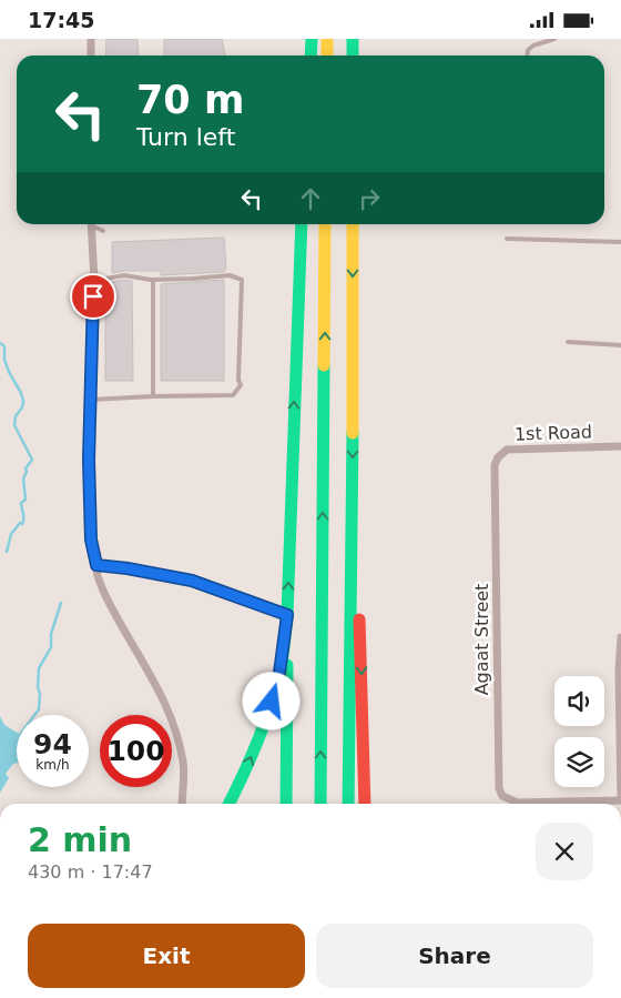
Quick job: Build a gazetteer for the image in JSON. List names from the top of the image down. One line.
{"streets":{"street":["1st Road","Agaat Street"]},"crossings":[["1st Road","Agaat Street"]],"page":{"status":"17:45","turn":["70 m","Turn left"],"speed":"94 km/h","limit":"100","heading":["2 min","430 m · 17:47"],"buttons":["Exit","Share"]}}
